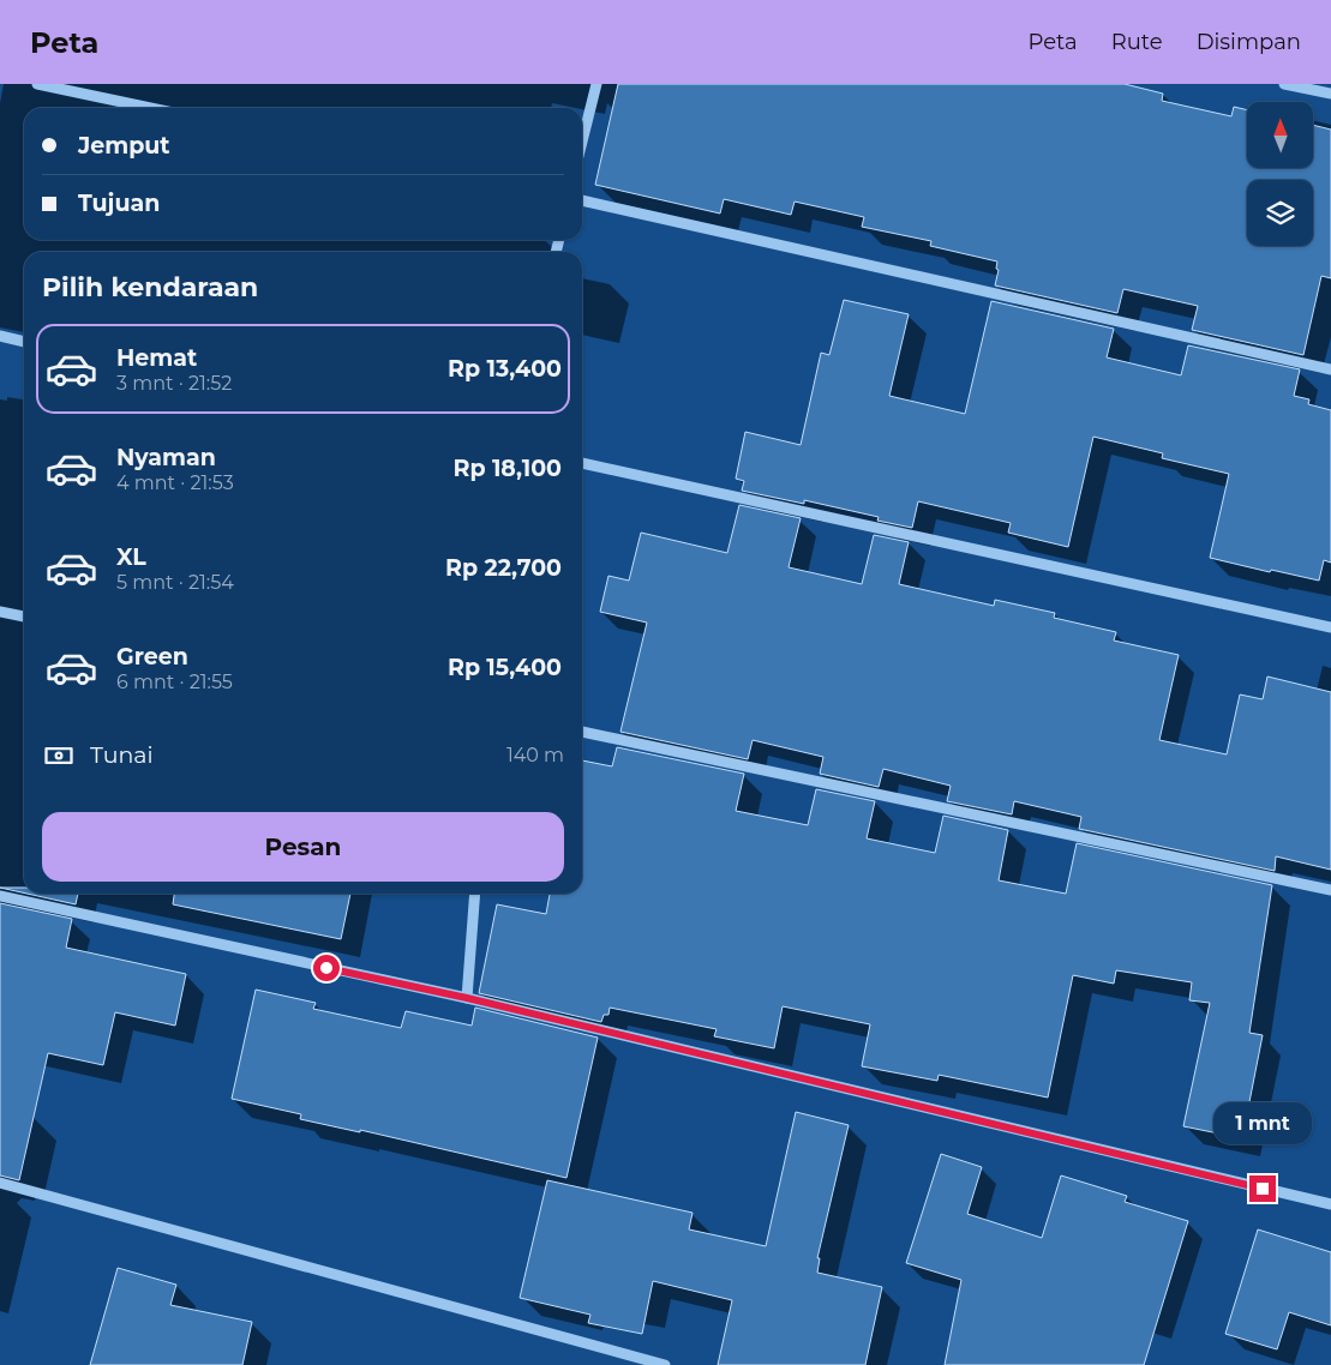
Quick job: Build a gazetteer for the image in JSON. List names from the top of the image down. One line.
{"north":"top","page":{"header":"Peta","nav":["Peta","Rute","Disimpan"],"banner":["Jemput","Tujuan"],"heading":"Pilih kendaraan","list":[{"name":"Hemat","note":"3 mnt · 21:52","value":"Rp 13,400"},{"name":"Nyaman","note":"4 mnt · 21:53","value":"Rp 18,100"},{"name":"XL","note":"5 mnt · 21:54","value":"Rp 22,700"},{"name":"Green","note":"6 mnt · 21:55","value":"Rp 15,400"}],"pay":["Tunai","140 m"],"buttons":"Pesan","bubble":"1 mnt"}}
